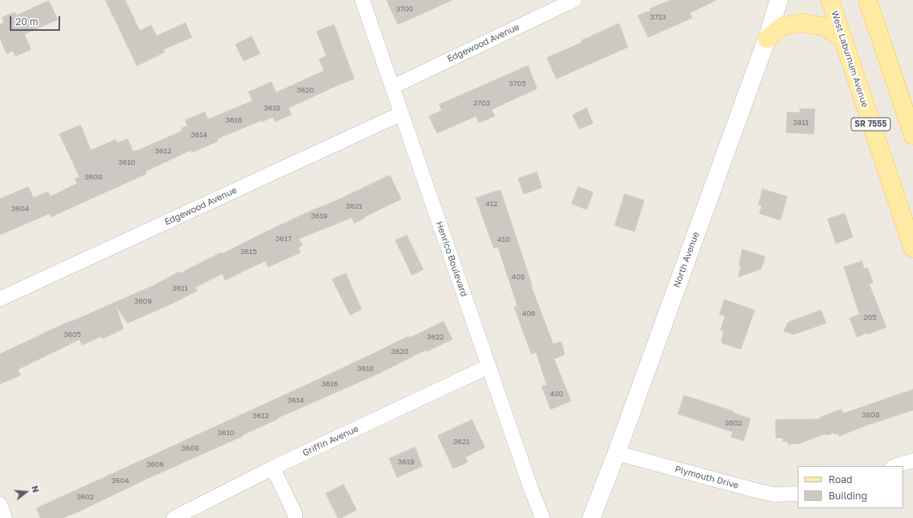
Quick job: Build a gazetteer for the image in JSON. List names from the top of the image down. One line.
{"streets":{"main road":["West Laburnum Avenue","SR 7555"],"street":["Edgewood Avenue","Henrico Boulevard","North Avenue","Griffin Avenue","Plymouth Drive"]},"crossings":[["Edgewood Avenue","Henrico Boulevard"],["Henrico Boulevard","Griffin Avenue"],["North Avenue","Plymouth Drive"]],"house_numbers":["3700","3713","3705","3620","3703","3618","3616","3911","3614","3612","3610","3608","412","3621","3604","3619","3617","410","3615","408","3611","3609","406","205","3605","3622","3620","3618","3616","400","3614","3808","3612","3802","3610","3621","3608","3619","3606","3604","3602"],"legend":["Road","Building"],"scale_bar":"20 m","north":"right"}
